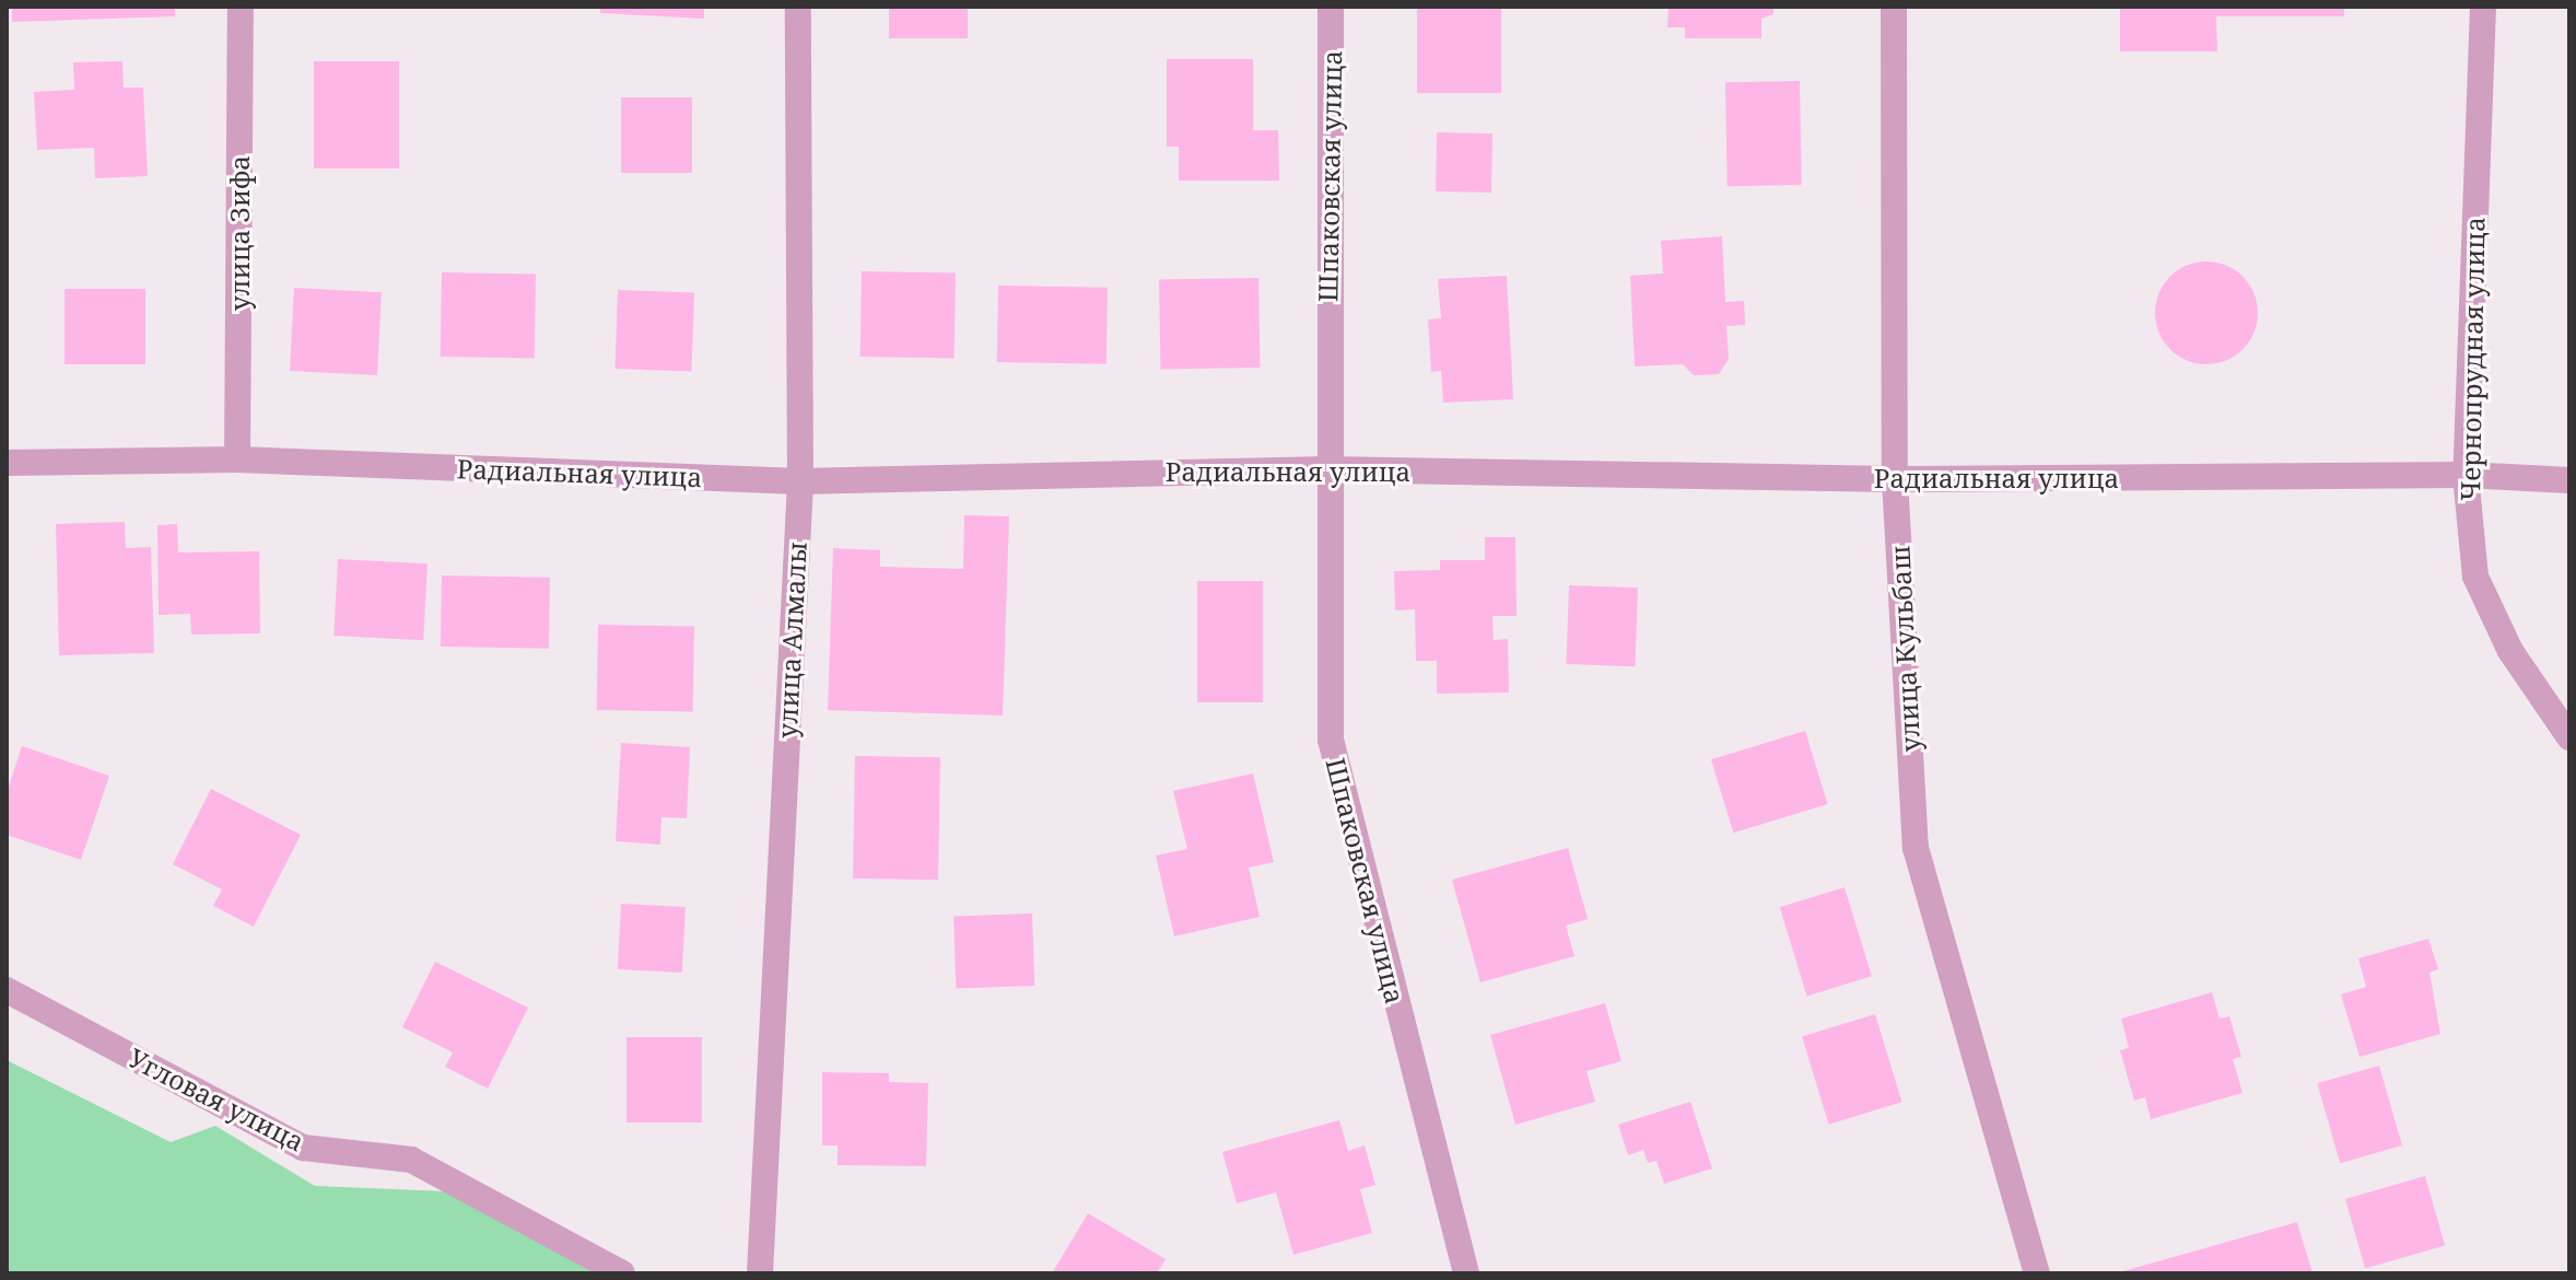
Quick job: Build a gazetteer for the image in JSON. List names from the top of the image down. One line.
{"streets":{"street":["Шпаковская улица","улица Зифа","Чернопрудная улица","Радиальная улица","улица Алмалы","улица Кульбаш","Угловая улица"]},"crossings":[["Шпаковская улица","Радиальная улица"],["улица Зифа","Радиальная улица"],["Чернопрудная улица","Радиальная улица"],["Радиальная улица","улица Алмалы"],["Радиальная улица","улица Кульбаш"]]}
